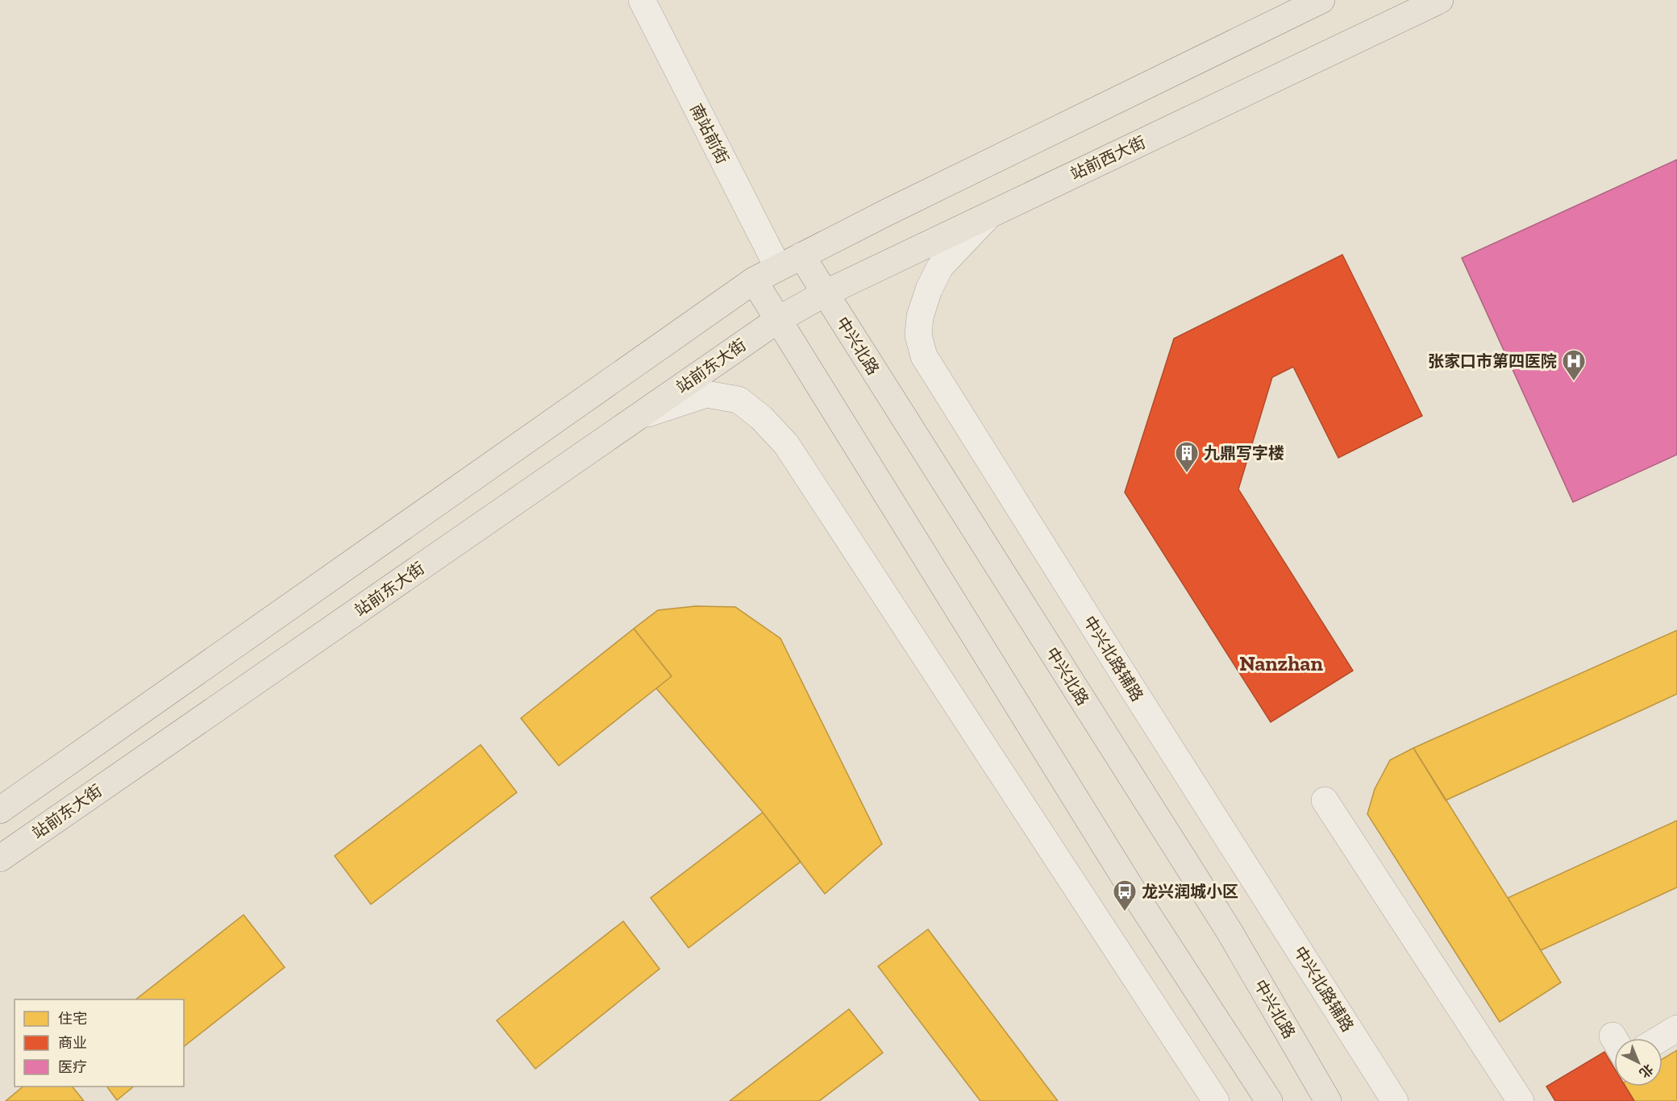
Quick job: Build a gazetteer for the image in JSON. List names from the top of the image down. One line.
{"streets":{"main road":["站前西大街","中兴北路","站前东大街"],"street":["南站前街","中兴北路辅路"]},"crossings":[["站前西大街","中兴北路"],["站前西大街","站前东大街"],["站前西大街","中兴北路辅路"]],"districts":["Nanzhan"],"places":{"hospital":["张家口市第四医院"],"building":["九鼎写字楼"],"bus stop":["龙兴润城小区"]},"legend":["住宅","商业","医疗"],"north":"bottom right"}
